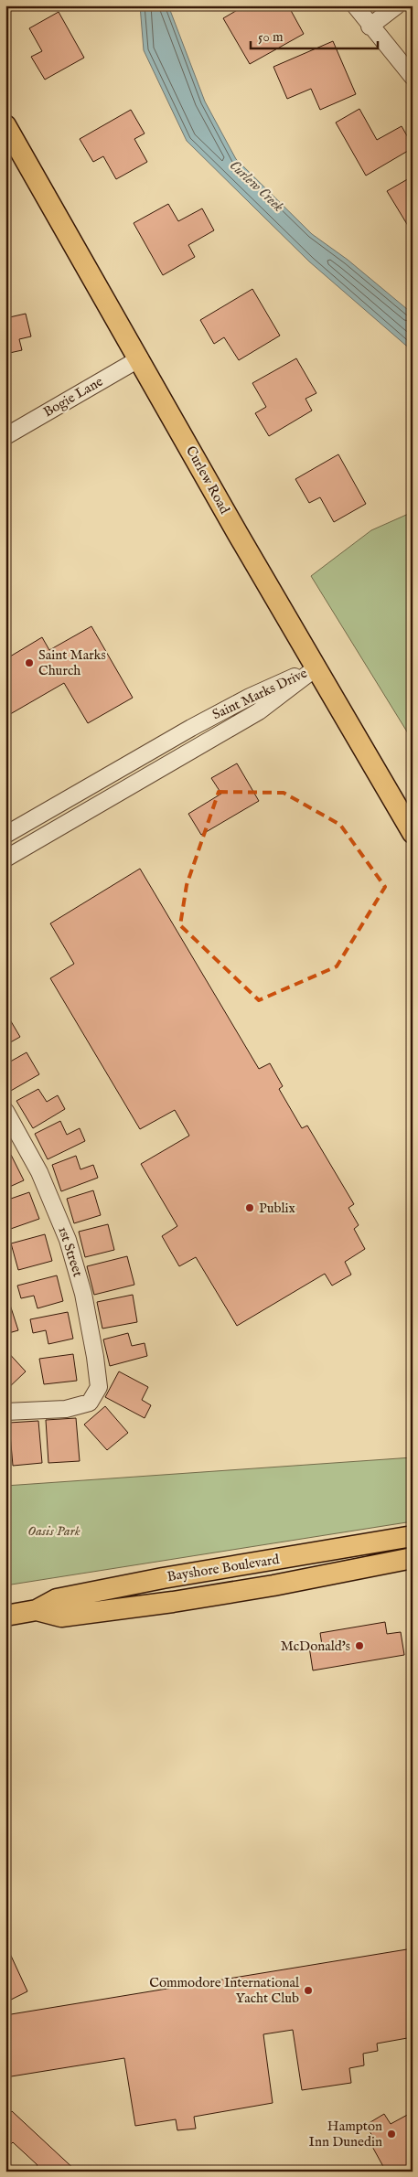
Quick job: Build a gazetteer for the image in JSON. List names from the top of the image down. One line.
{"streets":{"main road":["Curlew Road","Bayshore Boulevard"],"street":["Bogie Lane","Saint Marks Drive","1st Street"]},"crossings":[["Bogie Lane","Curlew Road"],["Curlew Road","Saint Marks Drive"]],"water":["Curlew Creek"],"parks":["Oasis Park"],"places":["Saint Marks Church","Publix","McDonald's","Commodore International Yacht Club","Hampton Inn Dunedin"],"scale_bar":"50 m"}
